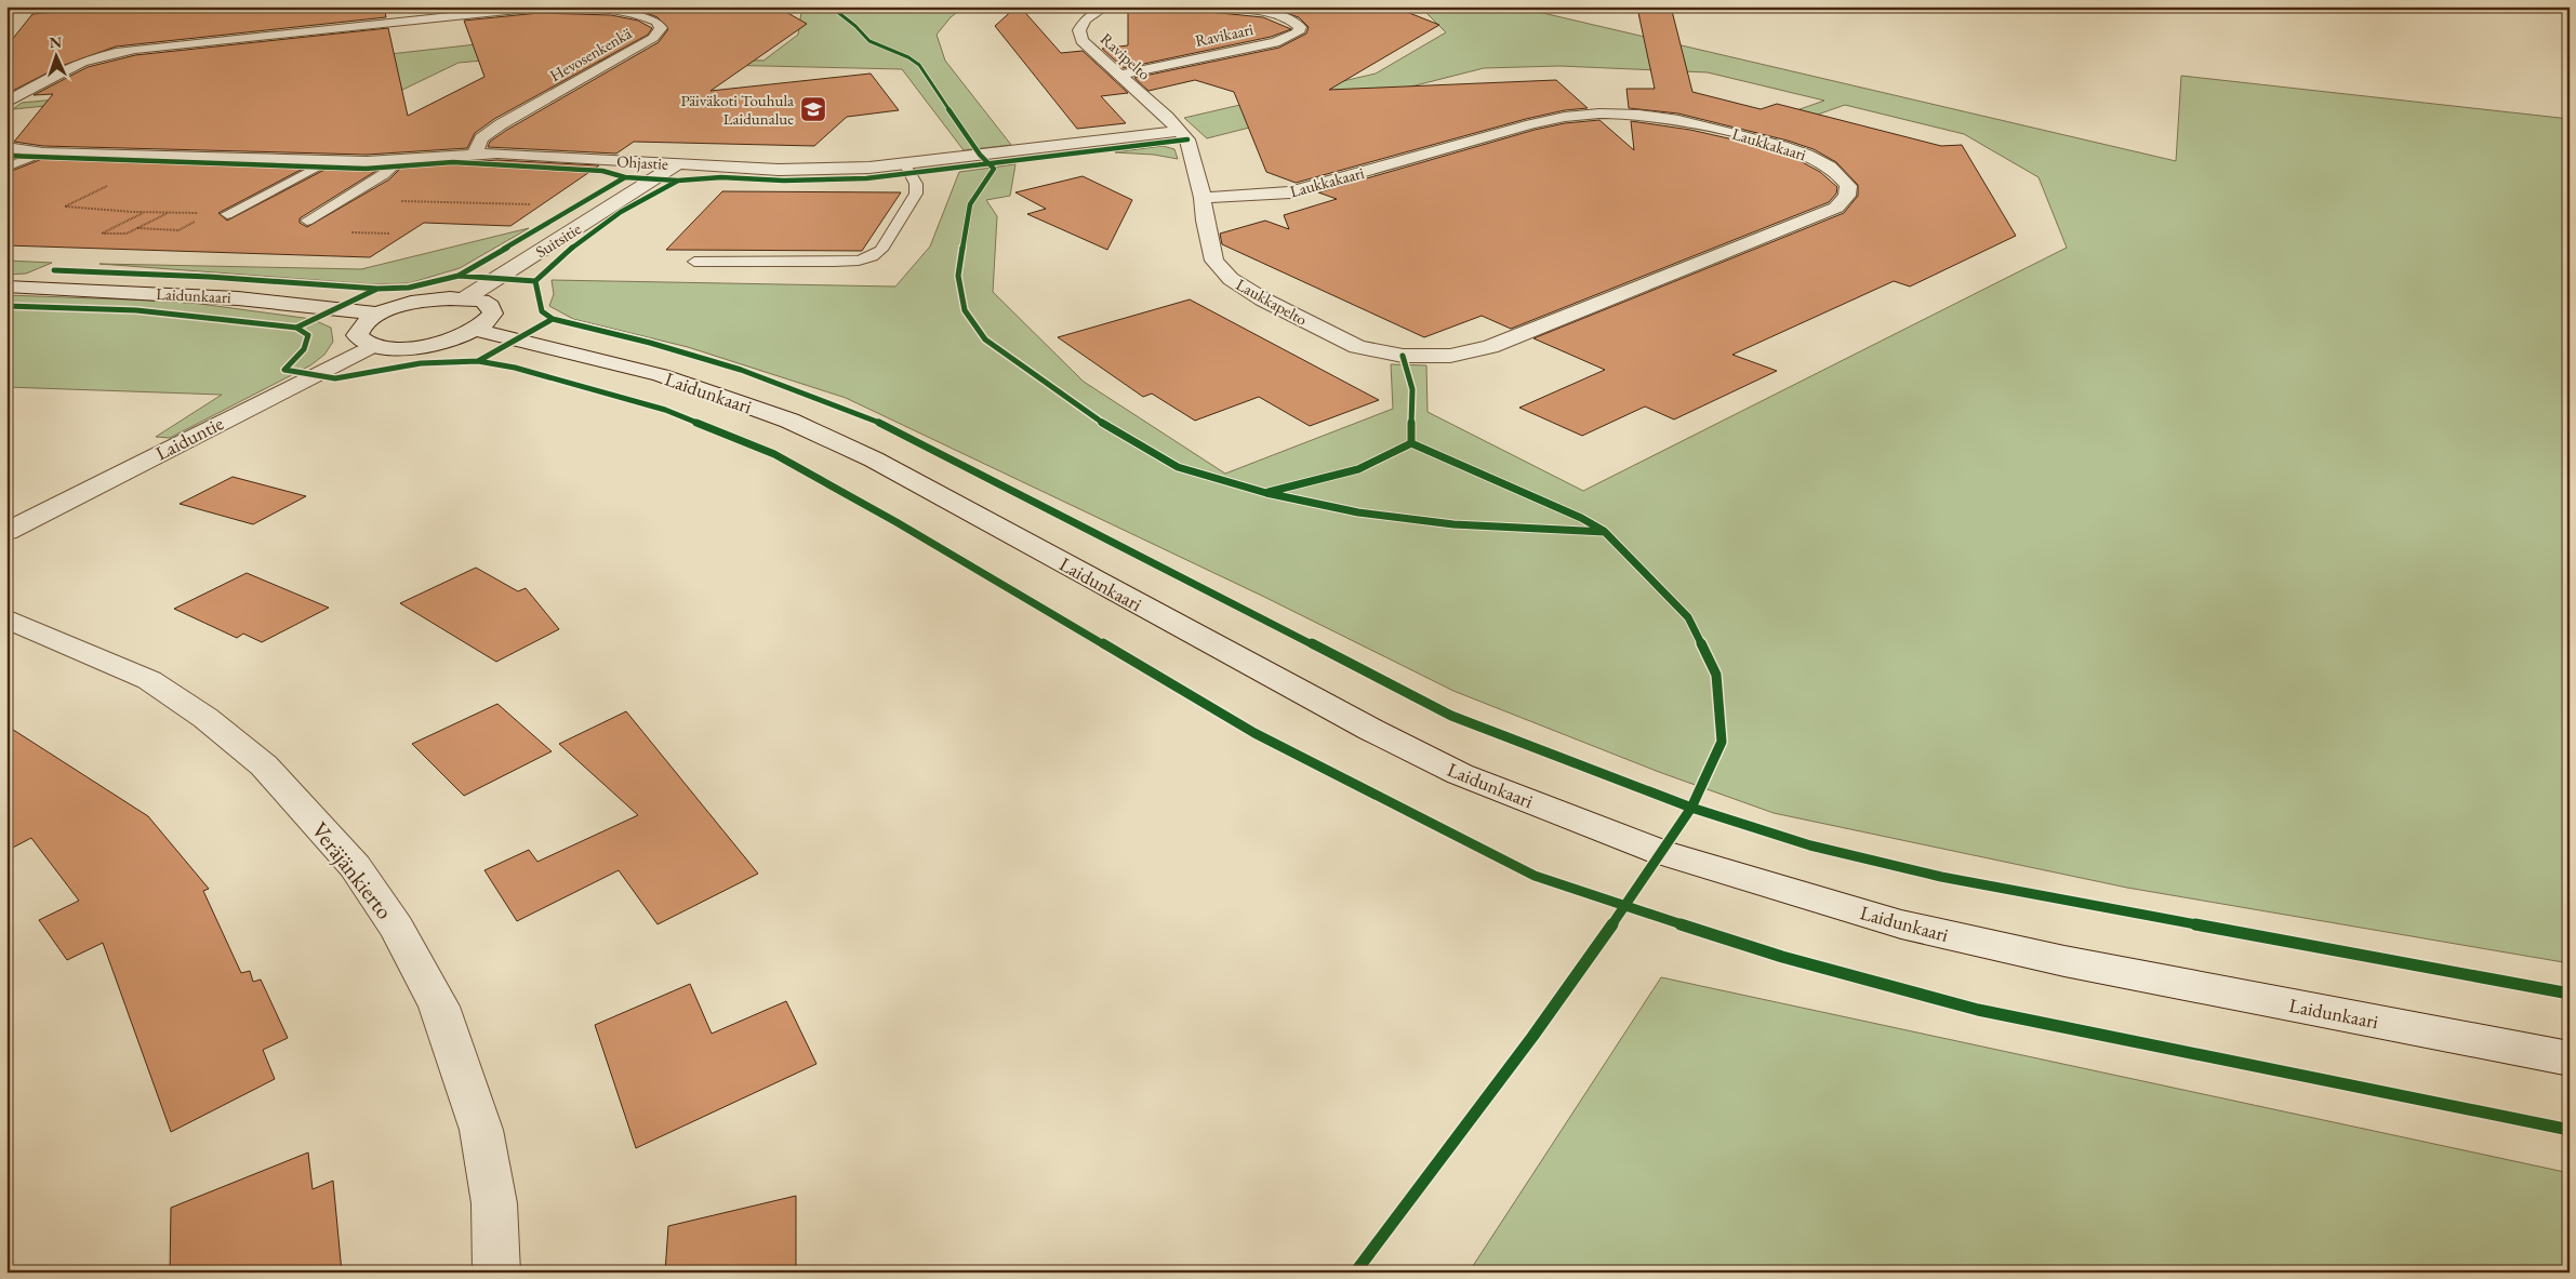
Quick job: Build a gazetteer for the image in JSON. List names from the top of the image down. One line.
{"streets":{"street":["Ravikaari","Hevosenkenkä","Ravipelto","Laukkakaari","Ohjastie","Suitsitie","Laidunkaari","Laukkapelto","Laiduntie","Veräjänkierto"]},"crossings":[["Ravikaari","Ravipelto"],["Hevosenkenkä","Ohjastie"],["Ravipelto","Ohjastie"],["Ravipelto","Laukkapelto"],["Laukkakaari","Laukkapelto"],["Ohjastie","Suitsitie"],["Ohjastie","Laukkapelto"]],"places":{"school or university":["Päiväkoti Touhula Laidunalue"]},"north":"top"}
